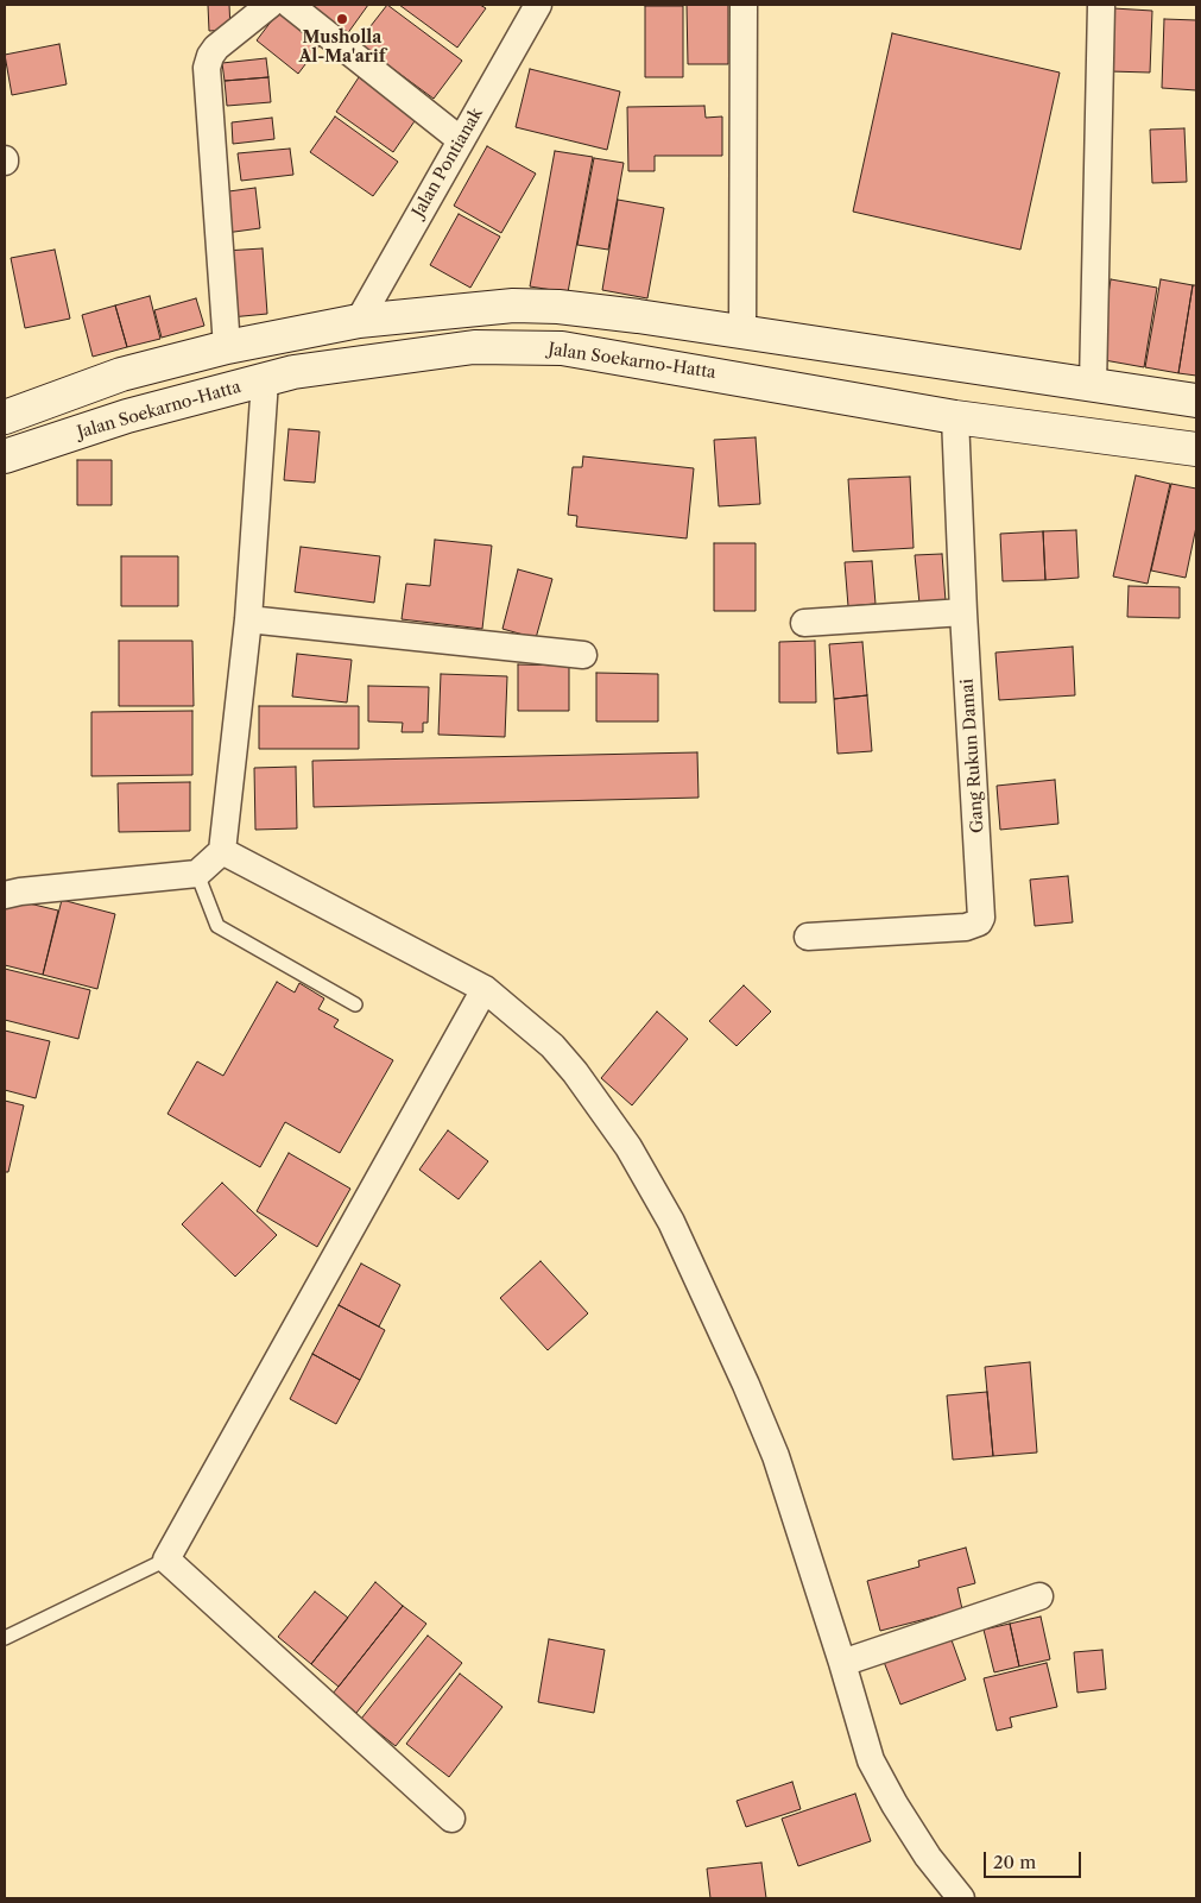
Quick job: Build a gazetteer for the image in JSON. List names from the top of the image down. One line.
{"streets":{"main road":["Jalan Soekarno-Hatta"],"street":["Jalan Pontianak","Gang Rukun Damai"]},"crossings":[["Jalan Soekarno-Hatta","Gang Rukun Damai"]],"places":["Musholla Al-Ma'arif"],"scale_bar":"20 m"}
